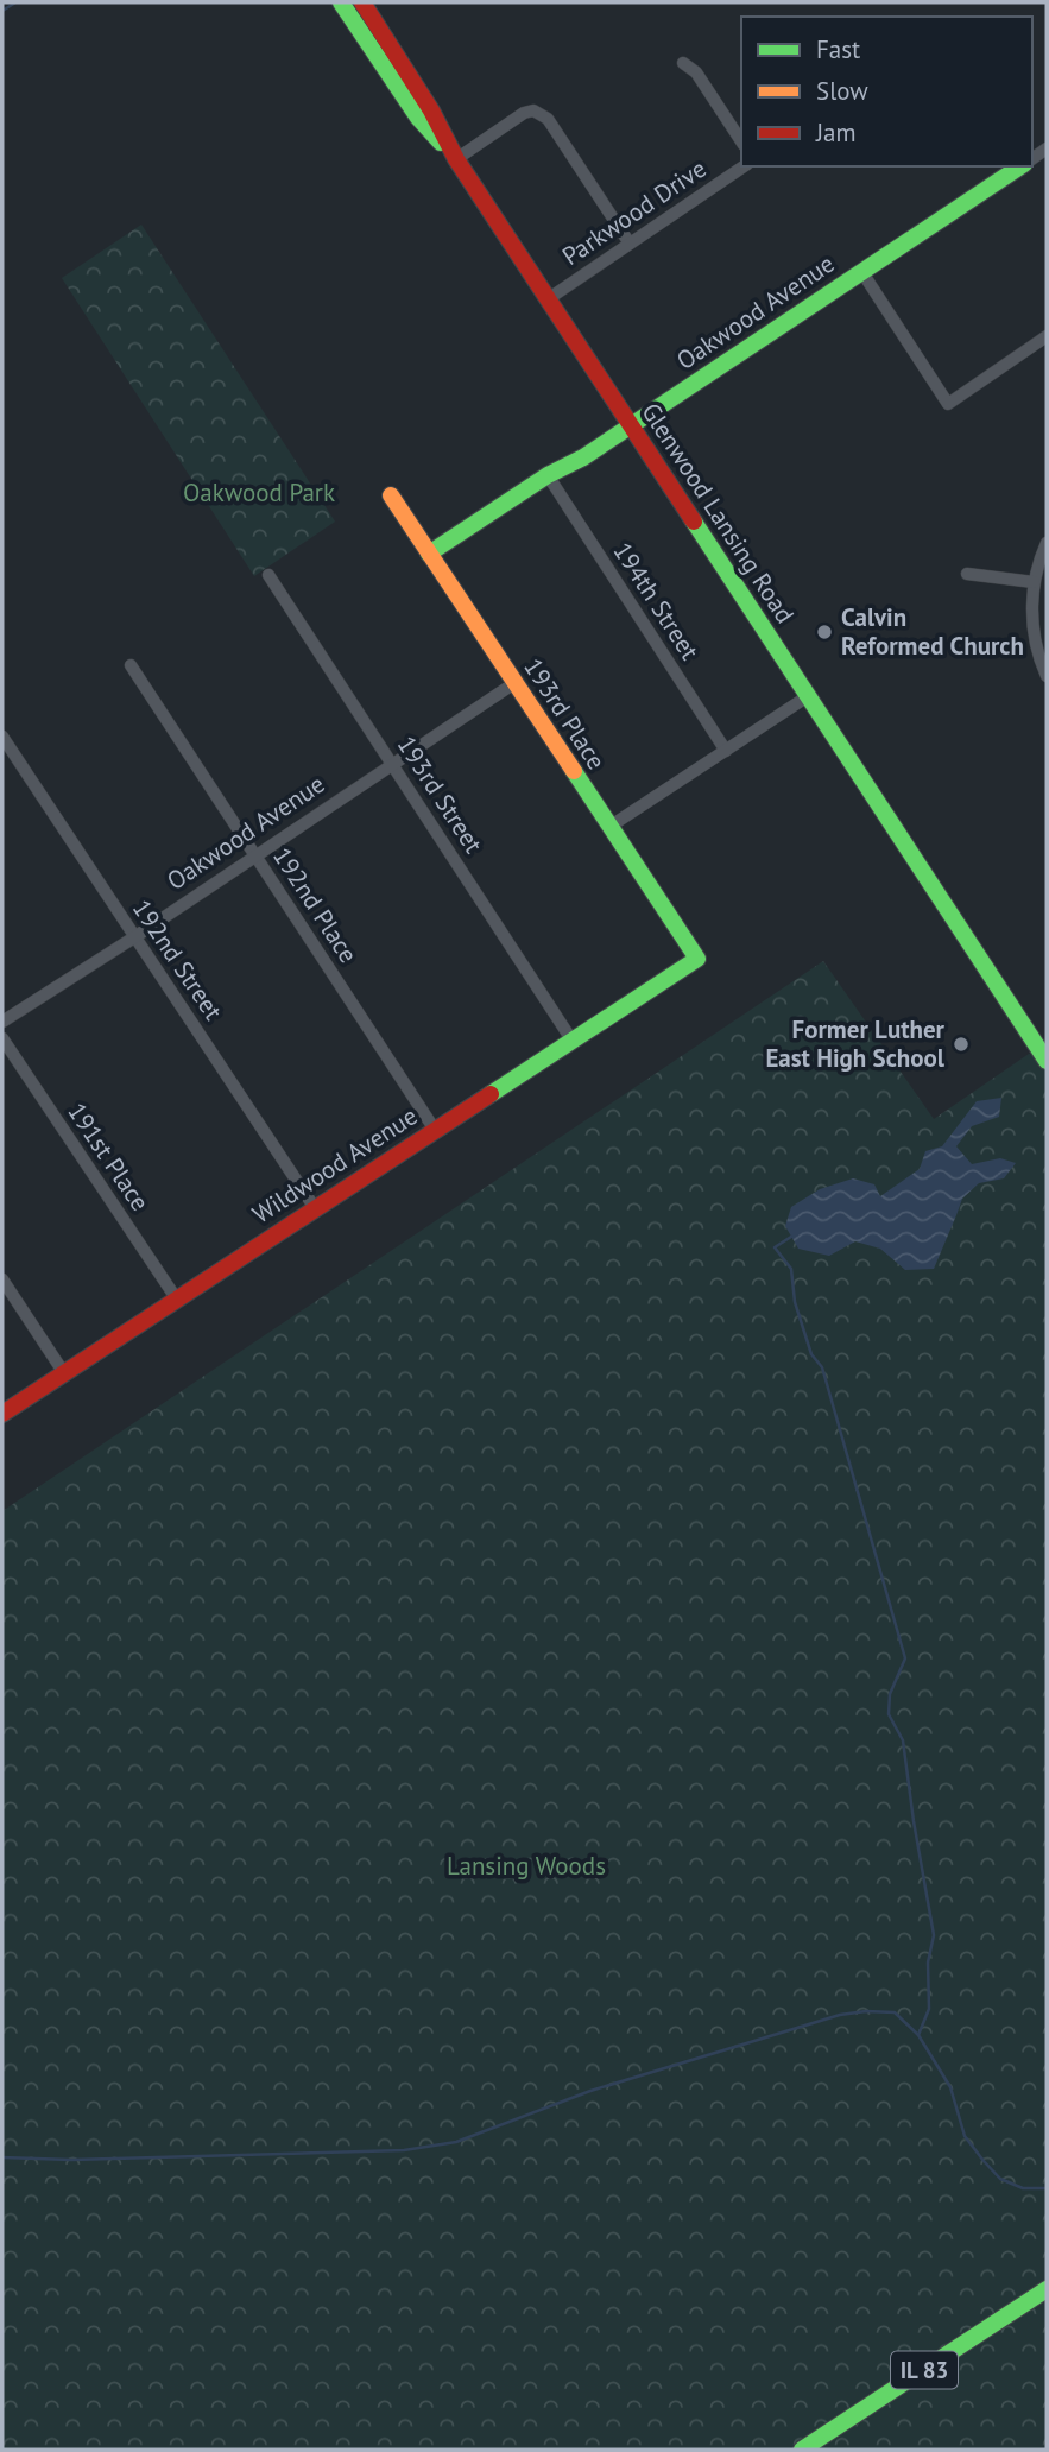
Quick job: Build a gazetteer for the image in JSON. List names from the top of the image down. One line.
{"streets":{"street":["Parkwood Drive","Oakwood Avenue","Glenwood Lansing Road","194th Street","193rd Place","193rd Street","192nd Place","192nd Street","191st Place","Wildwood Avenue","IL 83"]},"crossings":[["Parkwood Drive","Glenwood Lansing Road"],["Oakwood Avenue","Glenwood Lansing Road"],["Oakwood Avenue","194th Street"],["Oakwood Avenue","193rd Place"],["Oakwood Avenue","193rd Street"],["Oakwood Avenue","192nd Place"],["Oakwood Avenue","192nd Street"],["193rd Place","Wildwood Avenue"],["193rd Street","Wildwood Avenue"],["192nd Place","Wildwood Avenue"],["192nd Street","Wildwood Avenue"],["191st Place","Wildwood Avenue"]],"parks":["Oakwood Park","Lansing Woods"],"places":["Calvin Reformed Church","Former Luther East High School"],"legend":["Fast","Slow","Jam"]}
